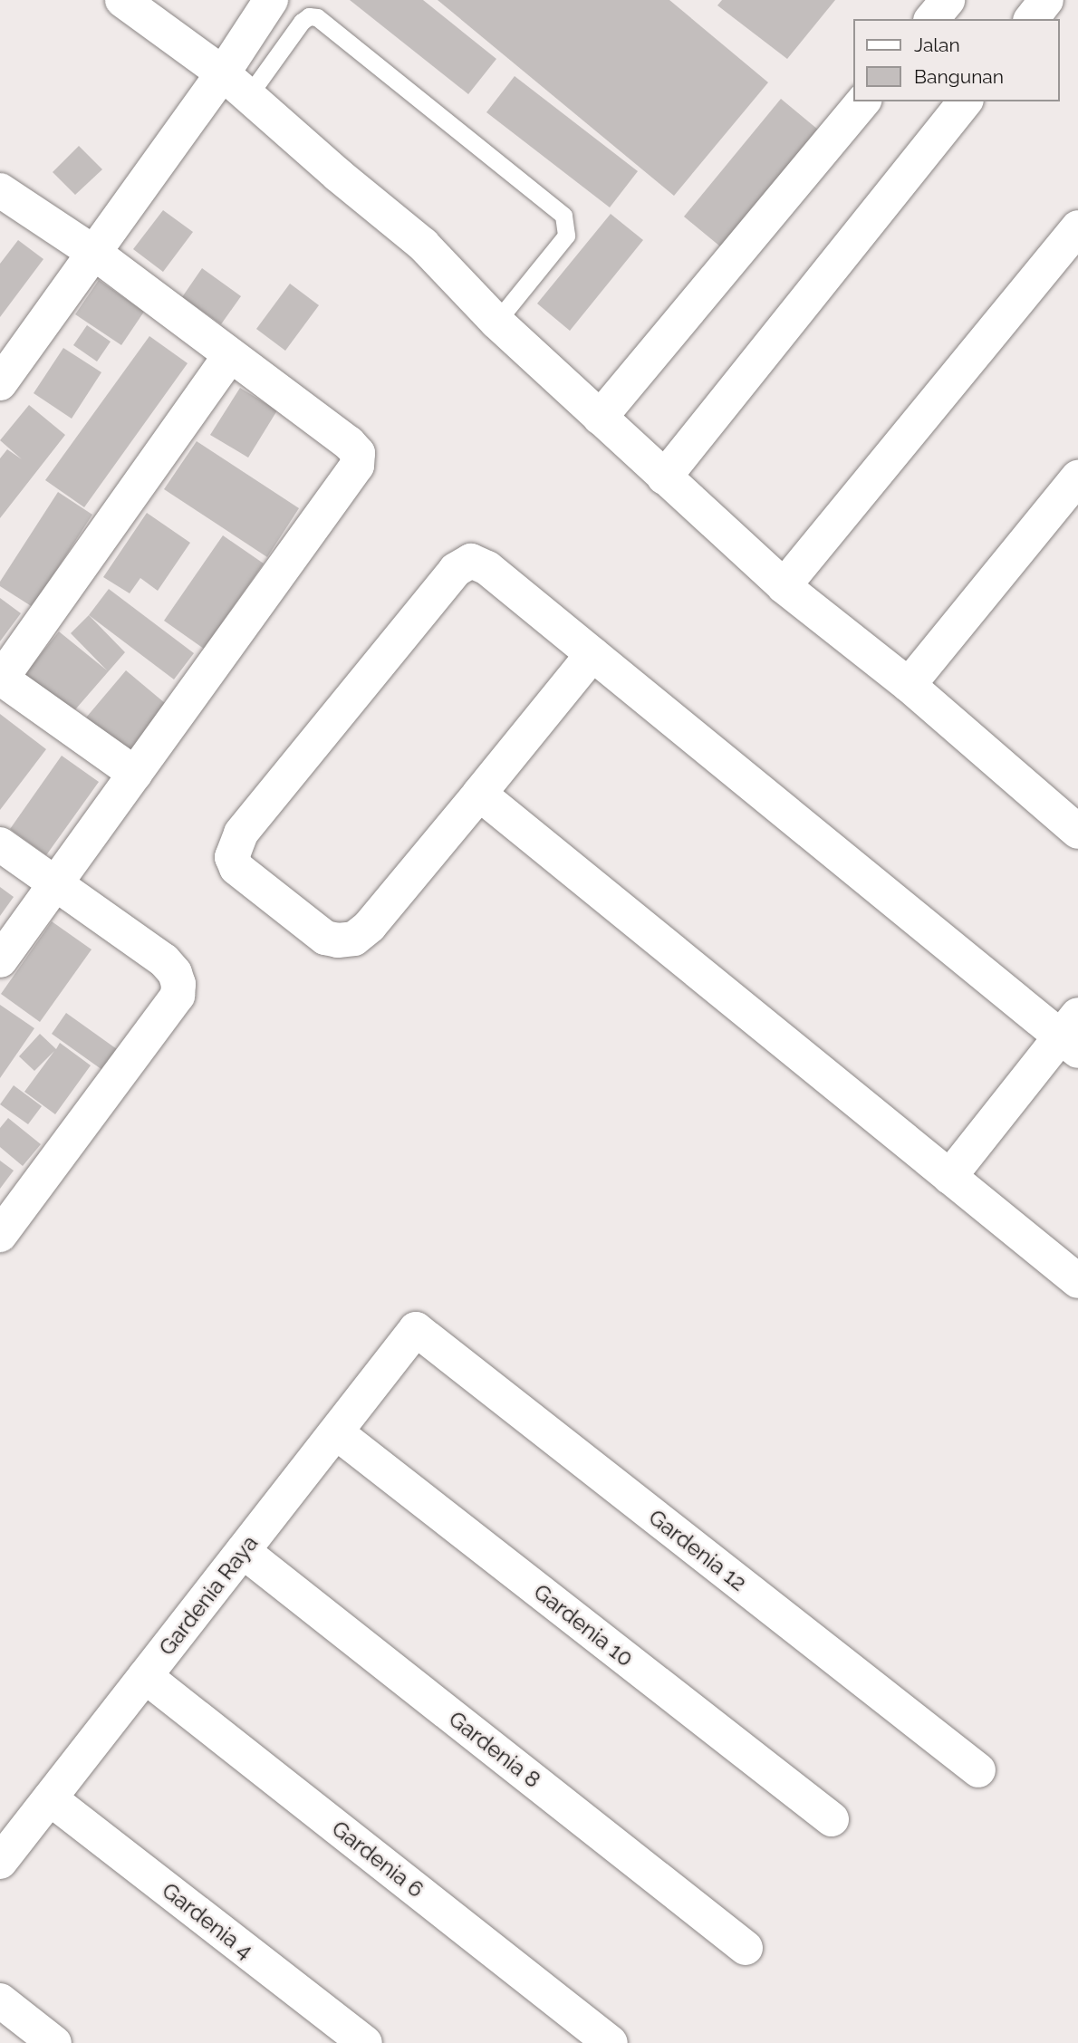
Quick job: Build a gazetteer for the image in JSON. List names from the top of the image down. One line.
{"streets":{"street":["Gardenia 12","Gardenia Raya","Gardenia 10","Gardenia 8","Gardenia 6","Gardenia 4"]},"crossings":[["Gardenia 12","Gardenia Raya"],["Gardenia Raya","Gardenia 10"],["Gardenia Raya","Gardenia 8"],["Gardenia Raya","Gardenia 6"],["Gardenia Raya","Gardenia 4"]],"legend":["Jalan","Bangunan"]}
